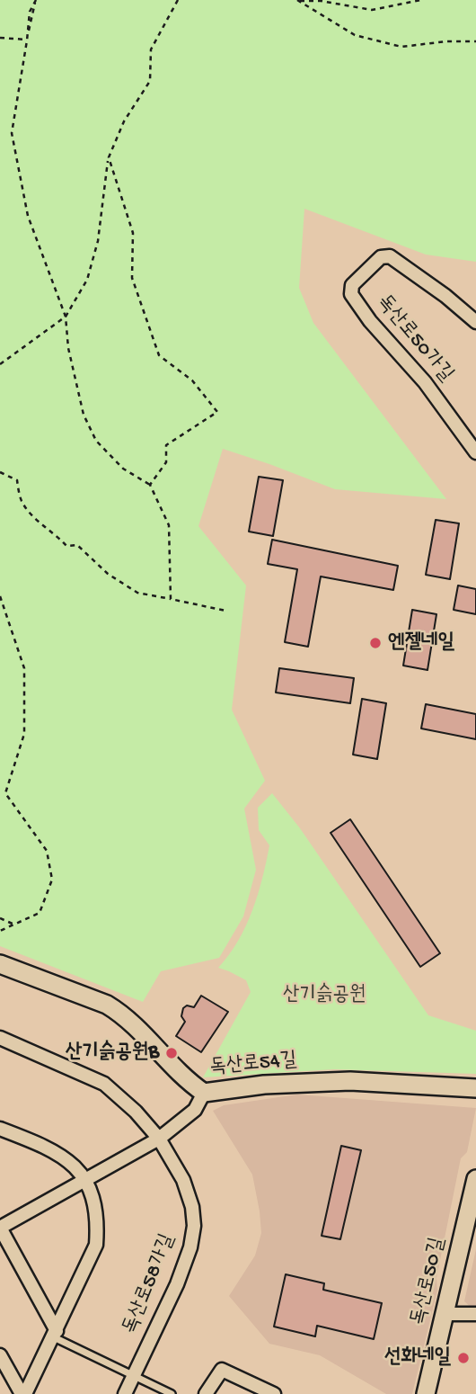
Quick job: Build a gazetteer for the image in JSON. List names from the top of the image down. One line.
{"streets":{"street":["독산로50가길","독산로54길","독산로50길","독산로58가길"]},"parks":["산기슭공원"],"places":["엔젤네일","산기슭공원B","선화네일"]}
